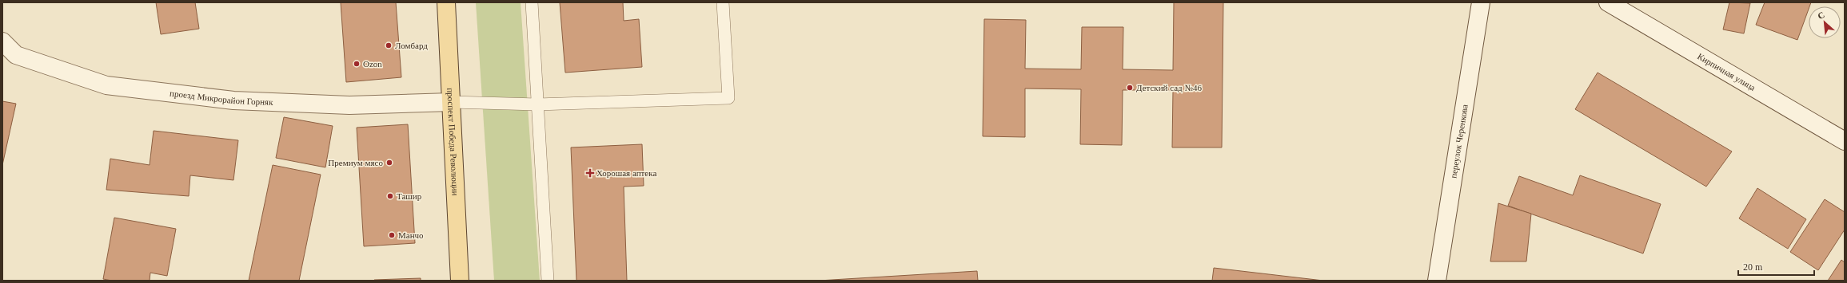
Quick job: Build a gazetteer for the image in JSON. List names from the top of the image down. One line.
{"streets":{"main road":["проспект Победа Революции"],"street":["Кирпичная улица","проезд Микрорайон Горняк","переулок Черенкова"]},"crossings":[["проезд Микрорайон Горняк","проспект Победа Революции"]],"places":{"other":["Ломбард","Ozon","Детский сад №46","Премиум мясо","Ташир","Манчо"],"health":["Хорошая аптека"]},"scale_bar":"20 m","north":"top left"}
